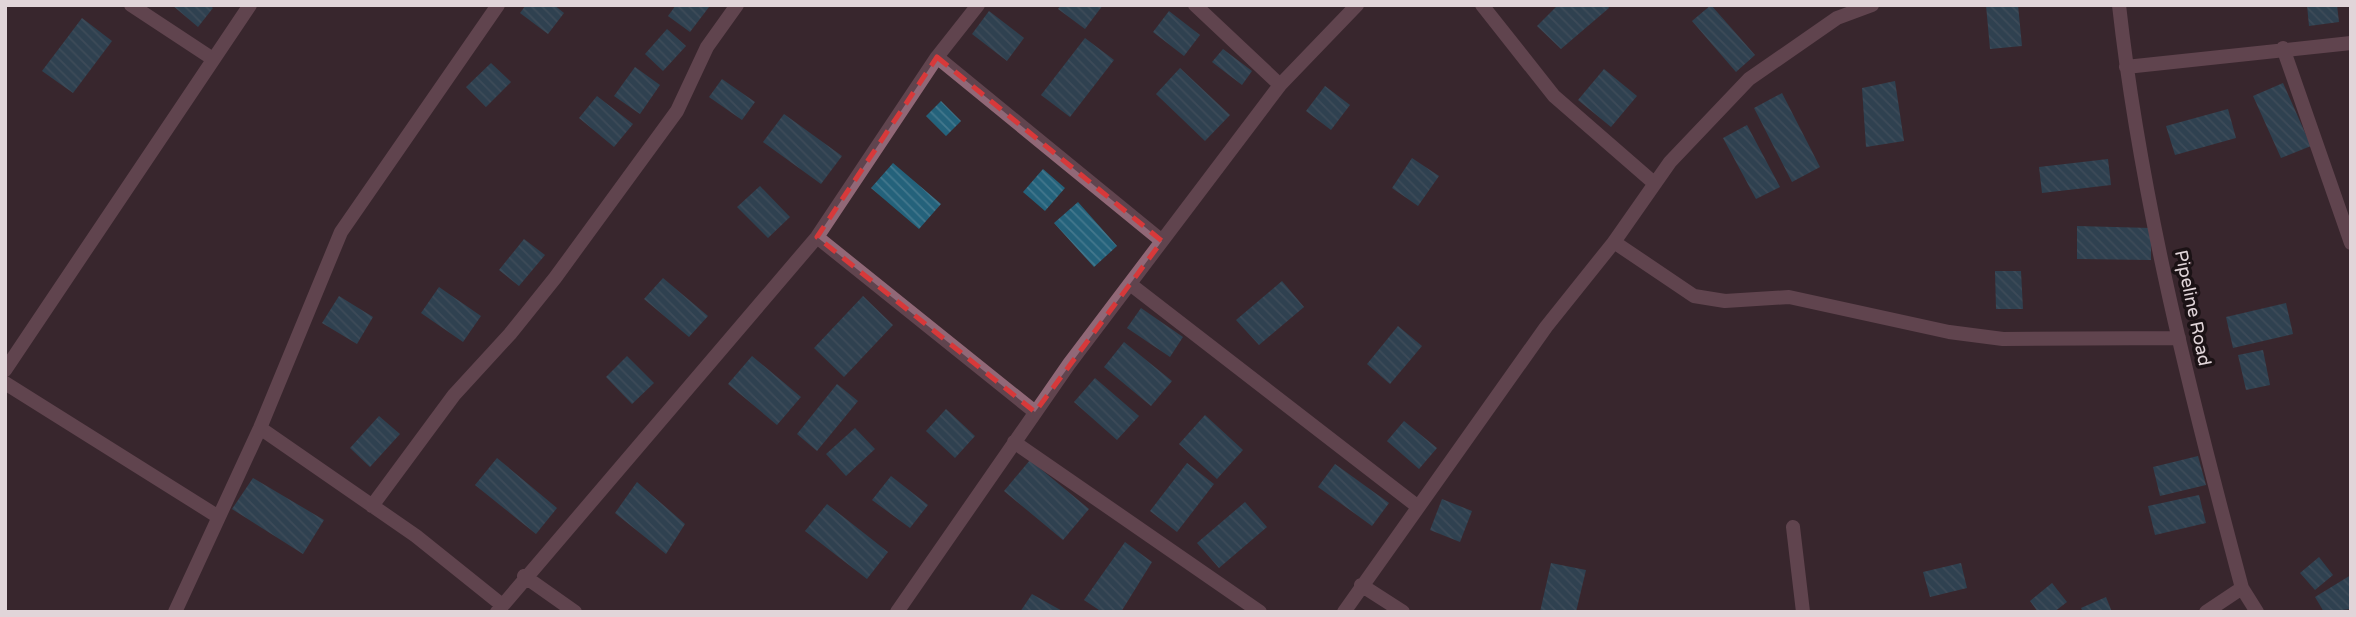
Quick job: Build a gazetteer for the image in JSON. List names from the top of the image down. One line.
{"streets":{"street":["Pipeline Road"]}}
